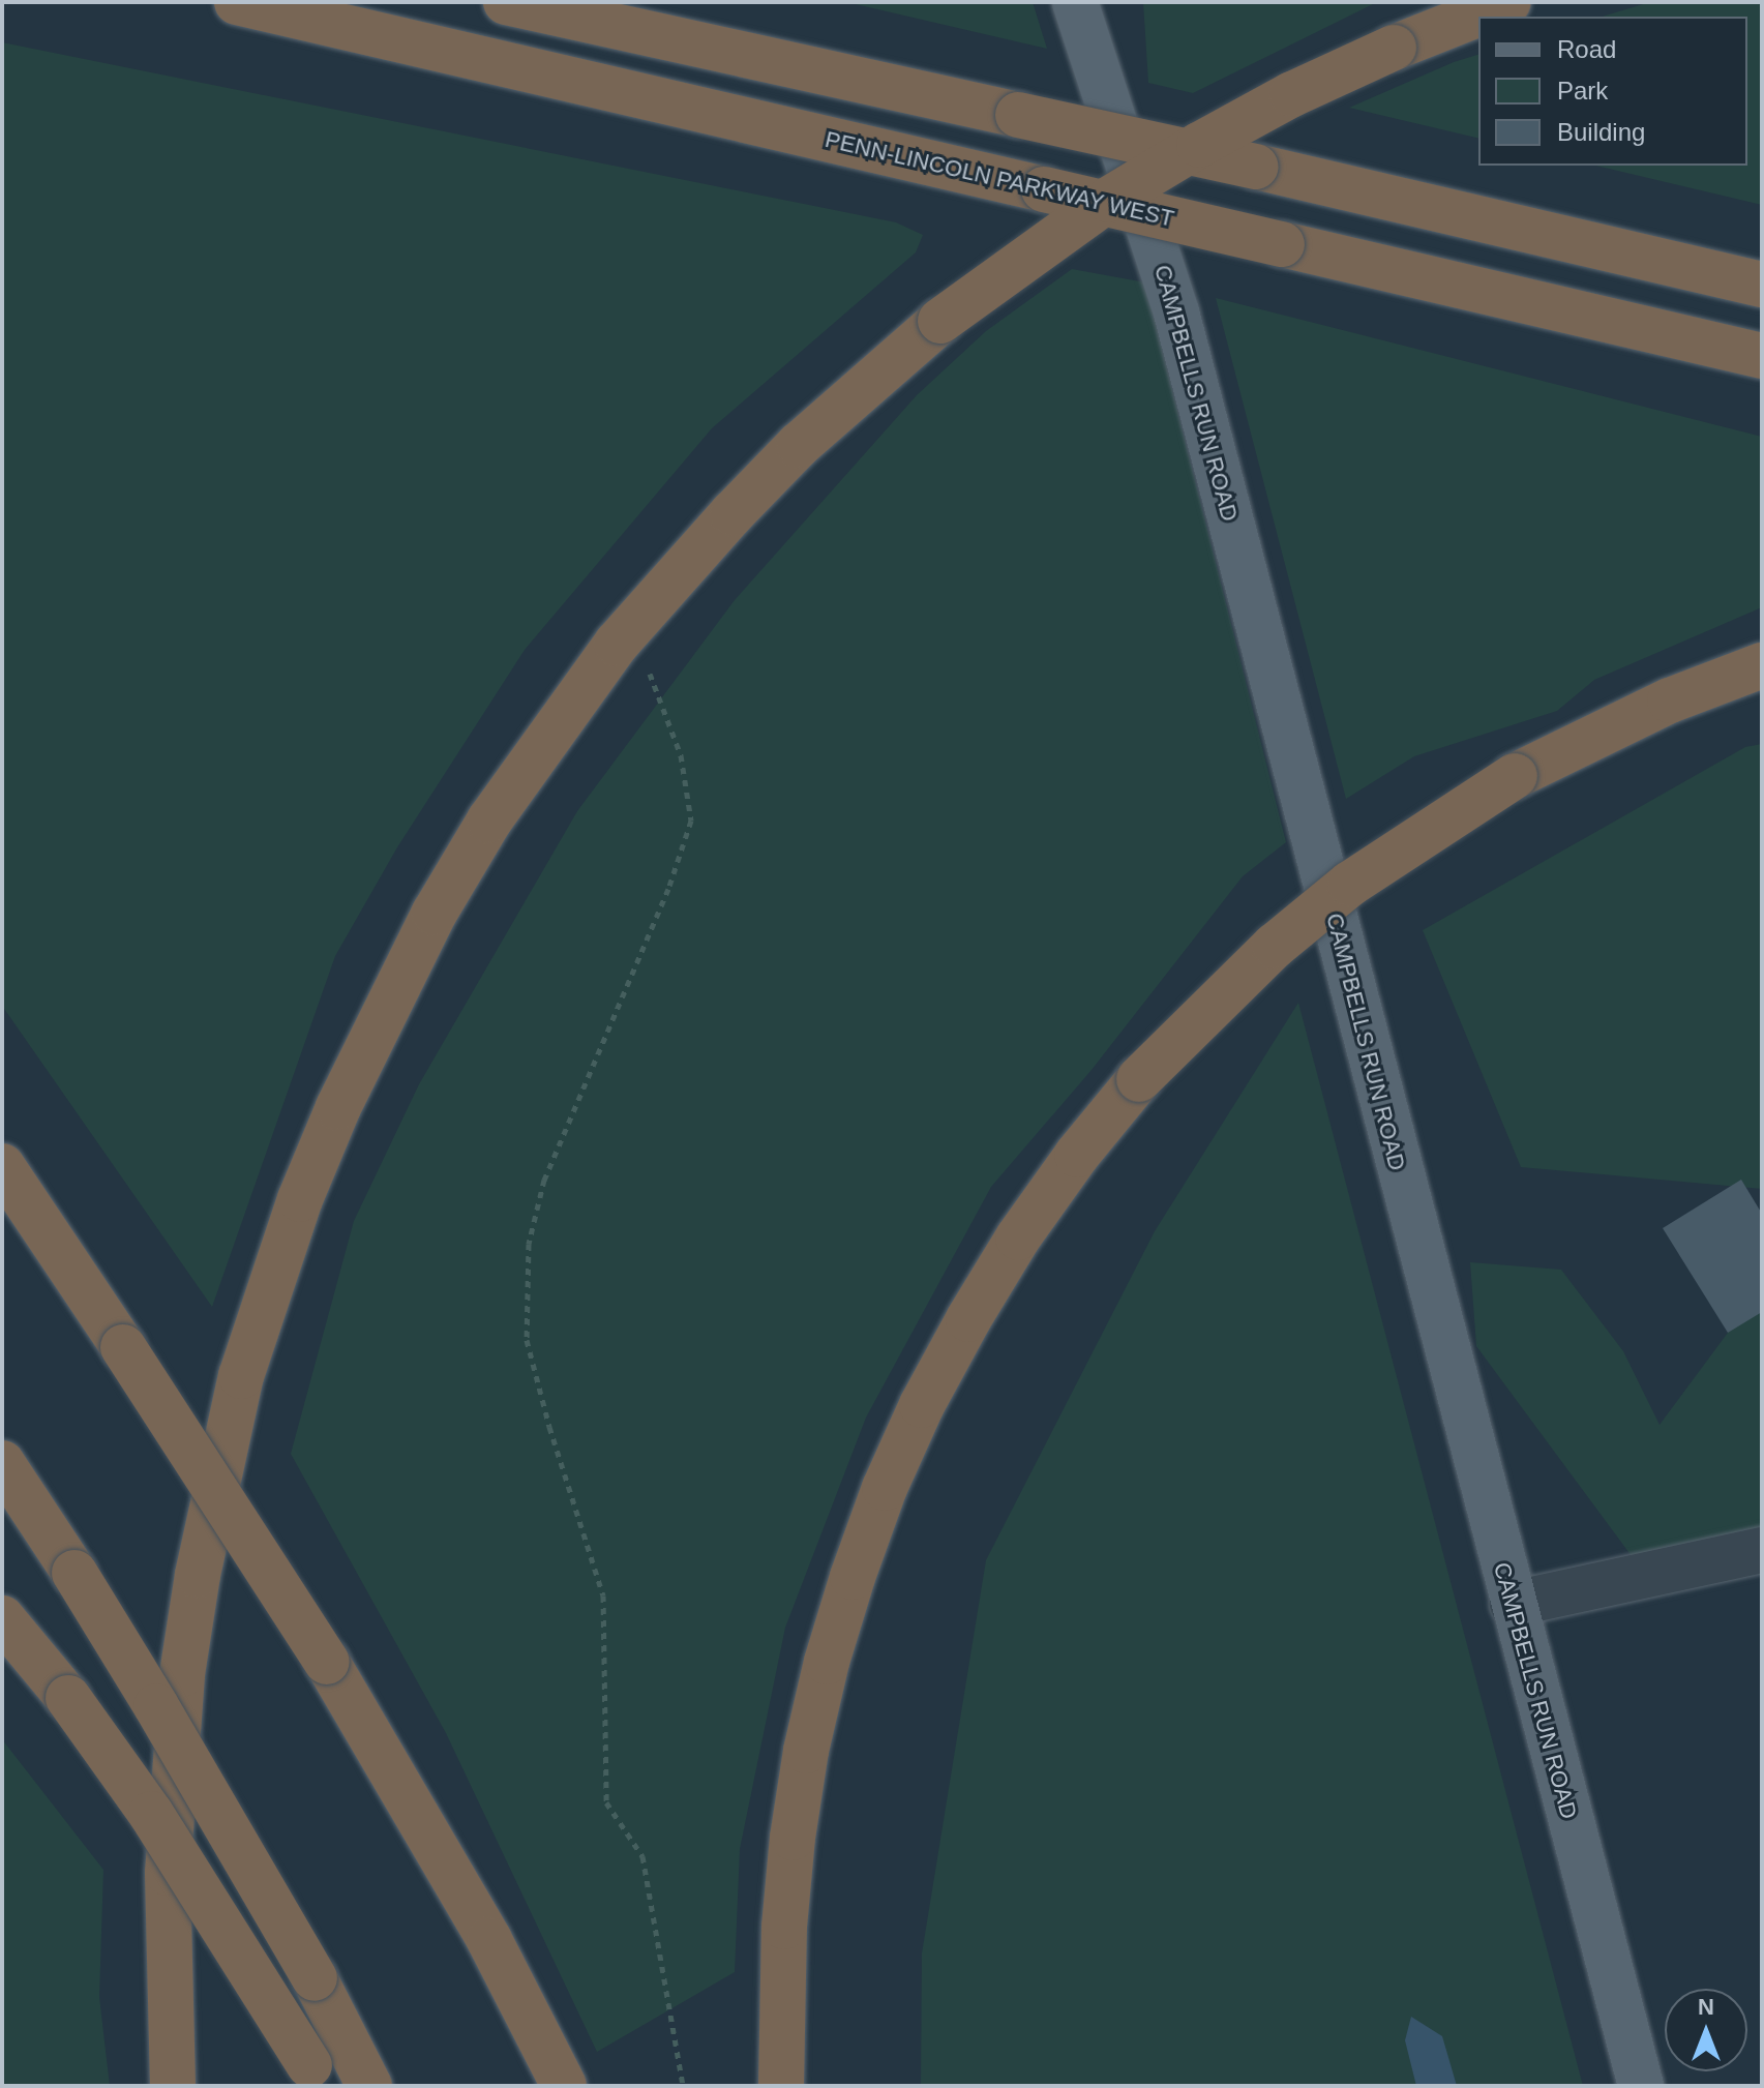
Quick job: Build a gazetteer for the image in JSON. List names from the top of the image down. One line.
{"streets":{"highway":["PENN-LINCOLN PARKWAY WEST"],"main road":["CAMPBELLS RUN ROAD"]},"legend":["Road","Park","Building"],"north":"top"}
